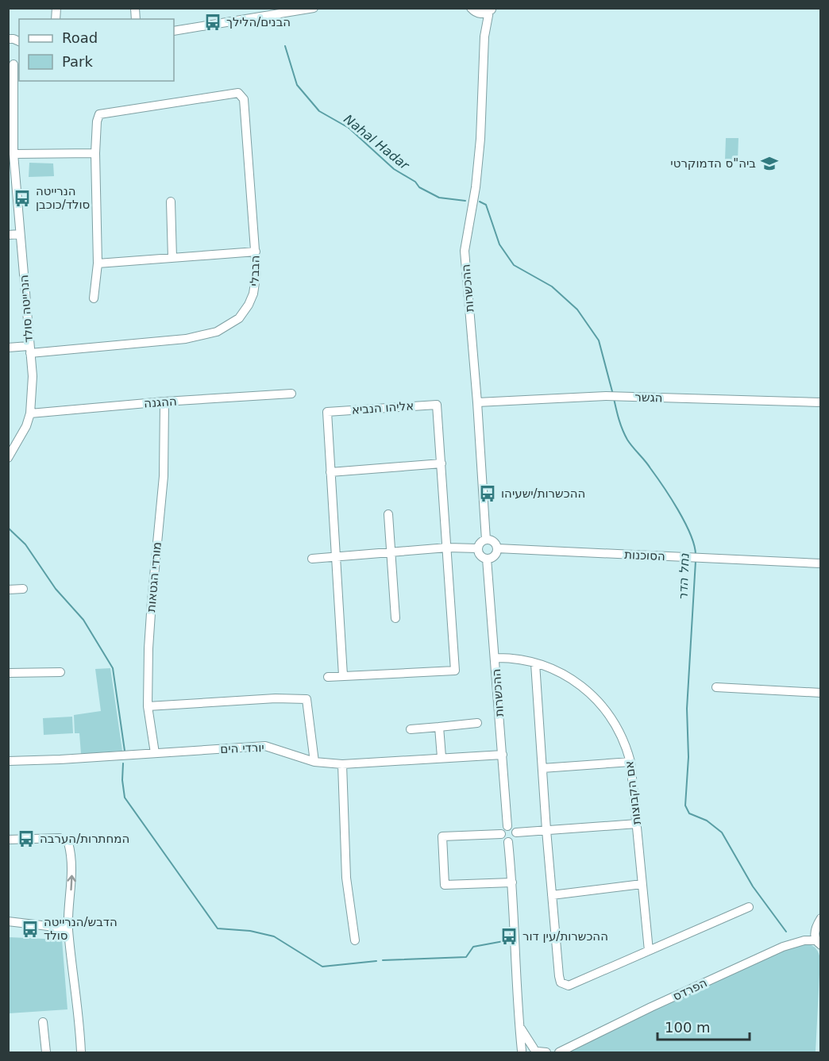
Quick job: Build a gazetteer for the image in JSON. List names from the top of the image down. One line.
{"streets":{"street":["הבבלי","ההכשרות","הנרייטה סולד","הגשר","ההגנה","אליהו הנביא","הסוכנות","מורדי הגטאות","יורדי הים","אם הקבוצות","הפרדס"]},"crossings":[["הבבלי","הנרייטה סולד"],["ההכשרות","הגשר"],["ההכשרות","הסוכנות"],["ההכשרות","יורדי הים"],["ההכשרות","אם הקבוצות"],["הנרייטה סולד","ההגנה"],["ההגנה","מורדי הגטאות"],["מורדי הגטאות","יורדי הים"]],"water":["Nahal Hadar","נחל הדר"],"places":{"bus stop":["הבנים/הלילך","הנרייטה סולד/כוכבן","ההכשרות/ישעיהו","המחתרות/הערבה","הדבש/הנרייטה סולד","ההכשרות/עין דור"],"school or university":["ביה\"ס הדמוקרטי"]},"legend":["Road","Park"],"scale_bar":"100 m"}
